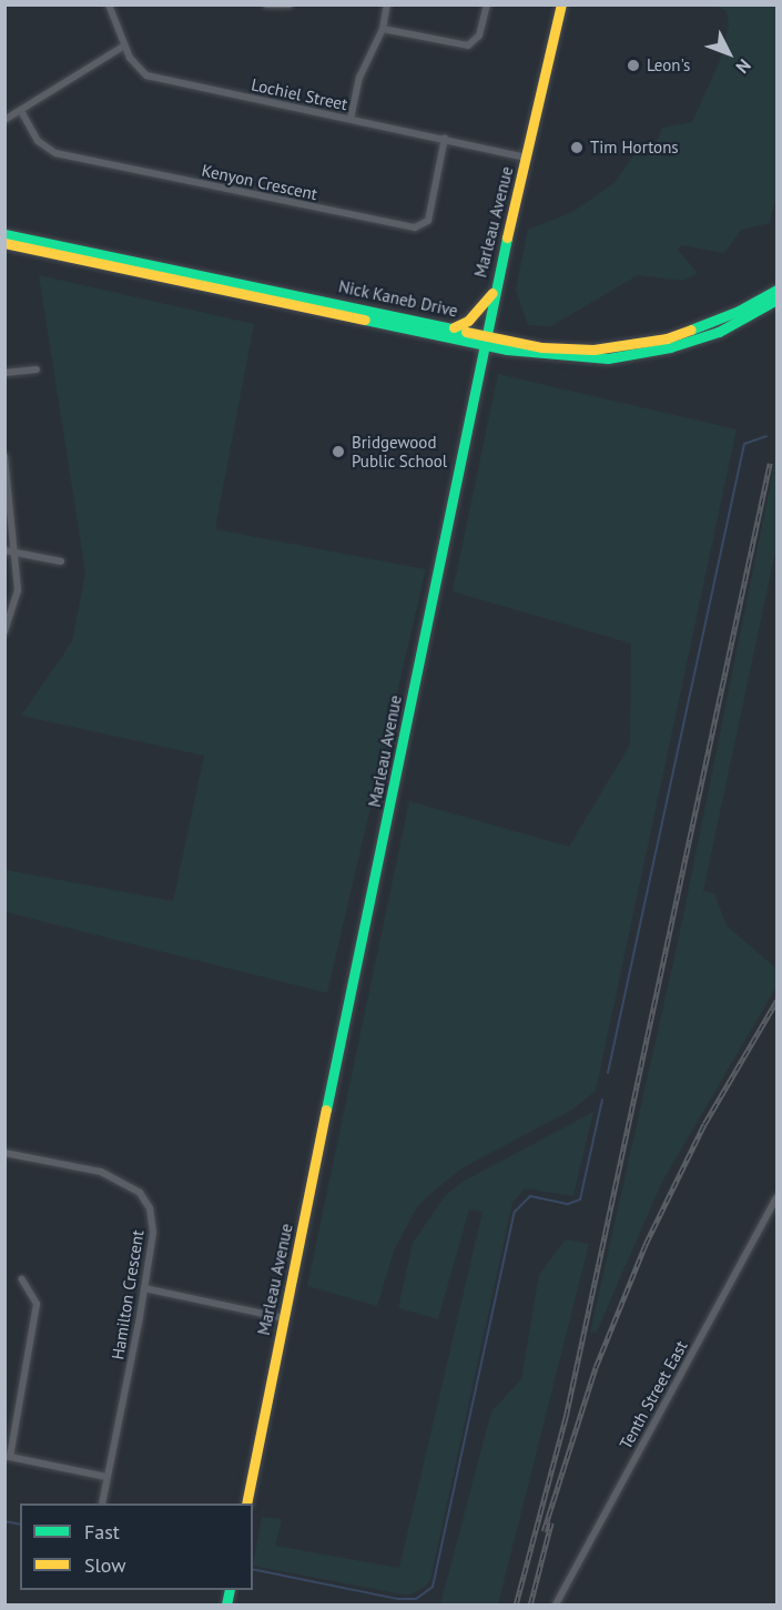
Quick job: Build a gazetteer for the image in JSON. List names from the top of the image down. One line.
{"streets":{"main road":["Marleau Avenue","Nick Kaneb Drive"],"street":["Lochiel Street","Kenyon Crescent","Hamilton Crescent","Tenth Street East"]},"crossings":[["Lochiel Street","Kenyon Crescent"],["Lochiel Street","Marleau Avenue"],["Marleau Avenue","Nick Kaneb Drive"]],"places":["Leon's","Tim Hortons","Bridgewood Public School"],"legend":["Fast","Slow"],"north":"bottom right"}
